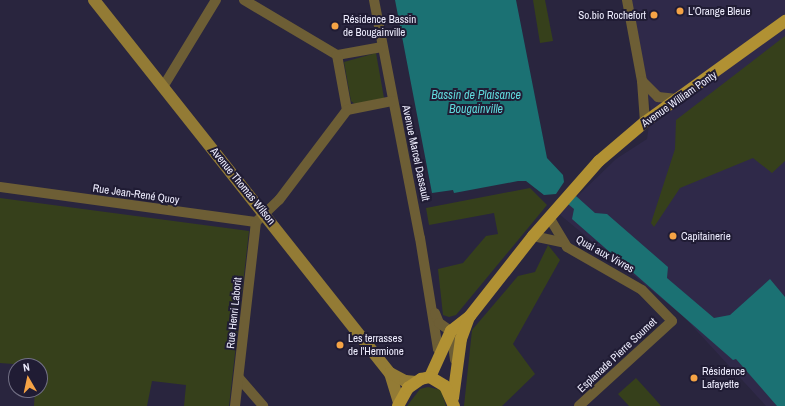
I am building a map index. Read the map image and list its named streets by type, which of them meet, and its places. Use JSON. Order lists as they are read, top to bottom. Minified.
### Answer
{"streets":{"main road":["Avenue William Ponty"],"street":["Avenue Marcel Dassault","Avenue Thomas Wilson","Rue Jean-René Quoy","Quai aux Vivres","Rue Henri Laborit","Esplanade Pierre Soumet"]},"crossings":[["Avenue William Ponty","Quai aux Vivres"],["Rue Jean-René Quoy","Rue Henri Laborit"],["Quai aux Vivres","Esplanade Pierre Soumet"]],"water":["Bassin de Plaisance Bougainville"],"places":["L'Orange Bleue","So.bio Rochefort","Résidence Bassin de Bougainville","Capitainerie","Les terrasses de l'Hermione","Résidence Lafayette"],"north":"top"}
